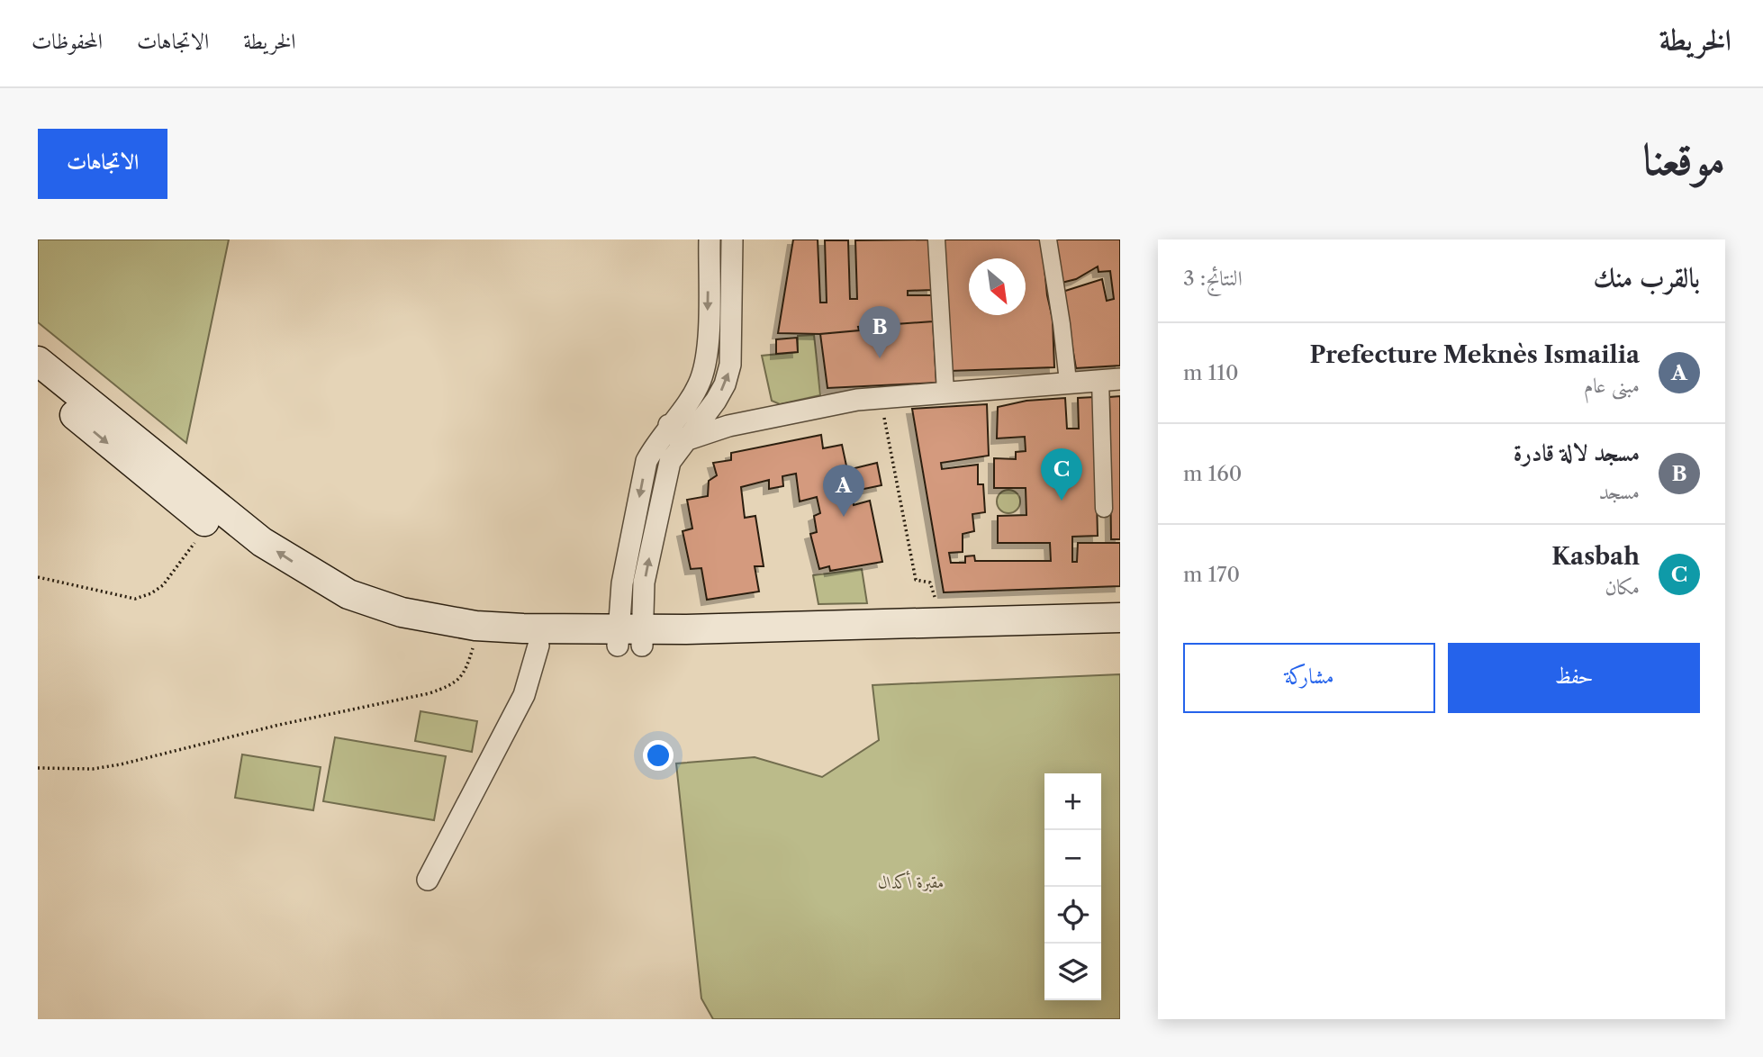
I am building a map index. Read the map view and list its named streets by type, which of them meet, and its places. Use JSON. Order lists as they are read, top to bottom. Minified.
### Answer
{"parks":["مقبرة أكدال"],"north":"bottom right","page":{"header":"الخريطة","nav":["الخريطة","الاتجاهات","المحفوظات"],"title":"موقعنا","buttons":["الاتجاهات",["حفظ","مشاركة"]],"heading":["بالقرب منك","النتائج: 3"],"pins":["B","C","A"],"list":[{"mark":"A","name":"Prefecture Meknès Ismailia","note":"مبنى عام","value":"110 m"},{"mark":"B","name":"مسجد لالة قادرة","note":"مسجد","value":"160 m"},{"mark":"C","name":"Kasbah","note":"مكان","value":"170 m"}],"map_buttons":["+","−"]}}
